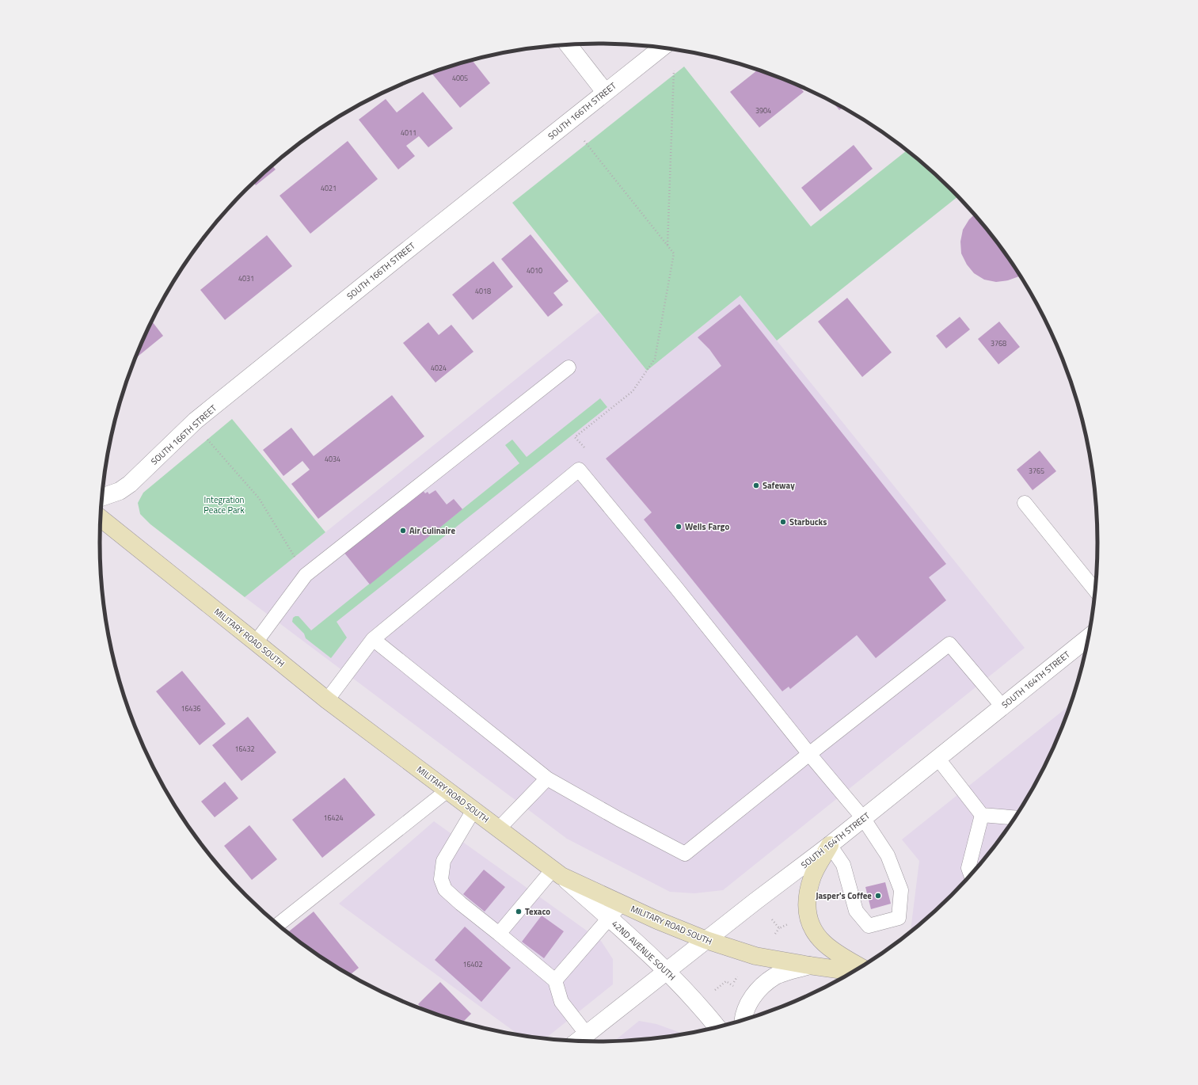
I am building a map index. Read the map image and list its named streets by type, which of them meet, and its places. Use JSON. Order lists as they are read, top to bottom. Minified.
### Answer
{"streets":{"main road":["MILITARY ROAD SOUTH"],"street":["SOUTH 166TH STREET","SOUTH 164TH STREET","42ND AVENUE SOUTH"]},"crossings":[["MILITARY ROAD SOUTH","SOUTH 164TH STREET"],["MILITARY ROAD SOUTH","42ND AVENUE SOUTH"],["SOUTH 164TH STREET","42ND AVENUE SOUTH"]],"parks":["Integration Peace Park"],"places":["Safeway","Starbucks","Wells Fargo","Air Culinaire","Jasper's Coffee","Texaco"],"house_numbers":["4005","3904","4011","4021","4010","4031","4018","3768","4024","4034","3765","16436","16432","16424","16402"]}
